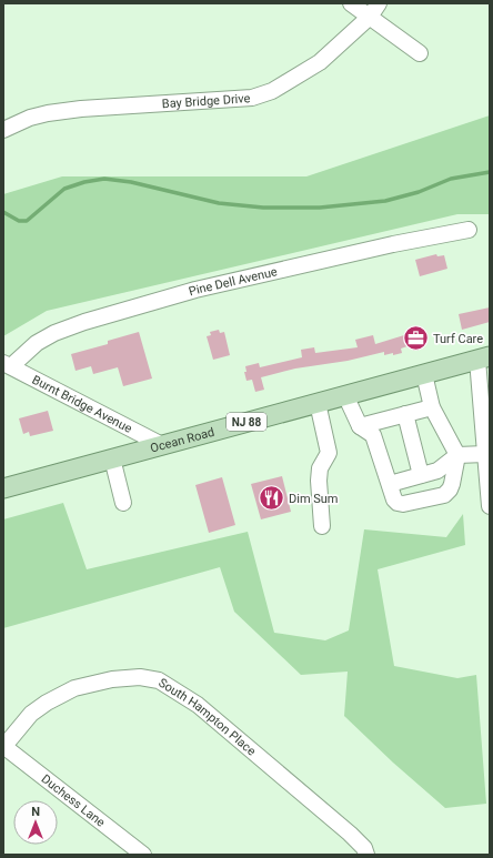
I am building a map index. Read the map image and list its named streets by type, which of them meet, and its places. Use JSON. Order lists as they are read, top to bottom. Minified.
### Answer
{"streets":{"main road":["NJ 88","Ocean Road"],"street":["Bay Bridge Drive","Pine Dell Avenue","Burnt Bridge Avenue","South Hampton Place","Duchess Lane"]},"crossings":[["Pine Dell Avenue","Burnt Bridge Avenue"],["Burnt Bridge Avenue","Ocean Road"],["South Hampton Place","Duchess Lane"]],"places":{"office":["Turf Care"],"restaurant":["Dim Sum"]},"north":"top"}
